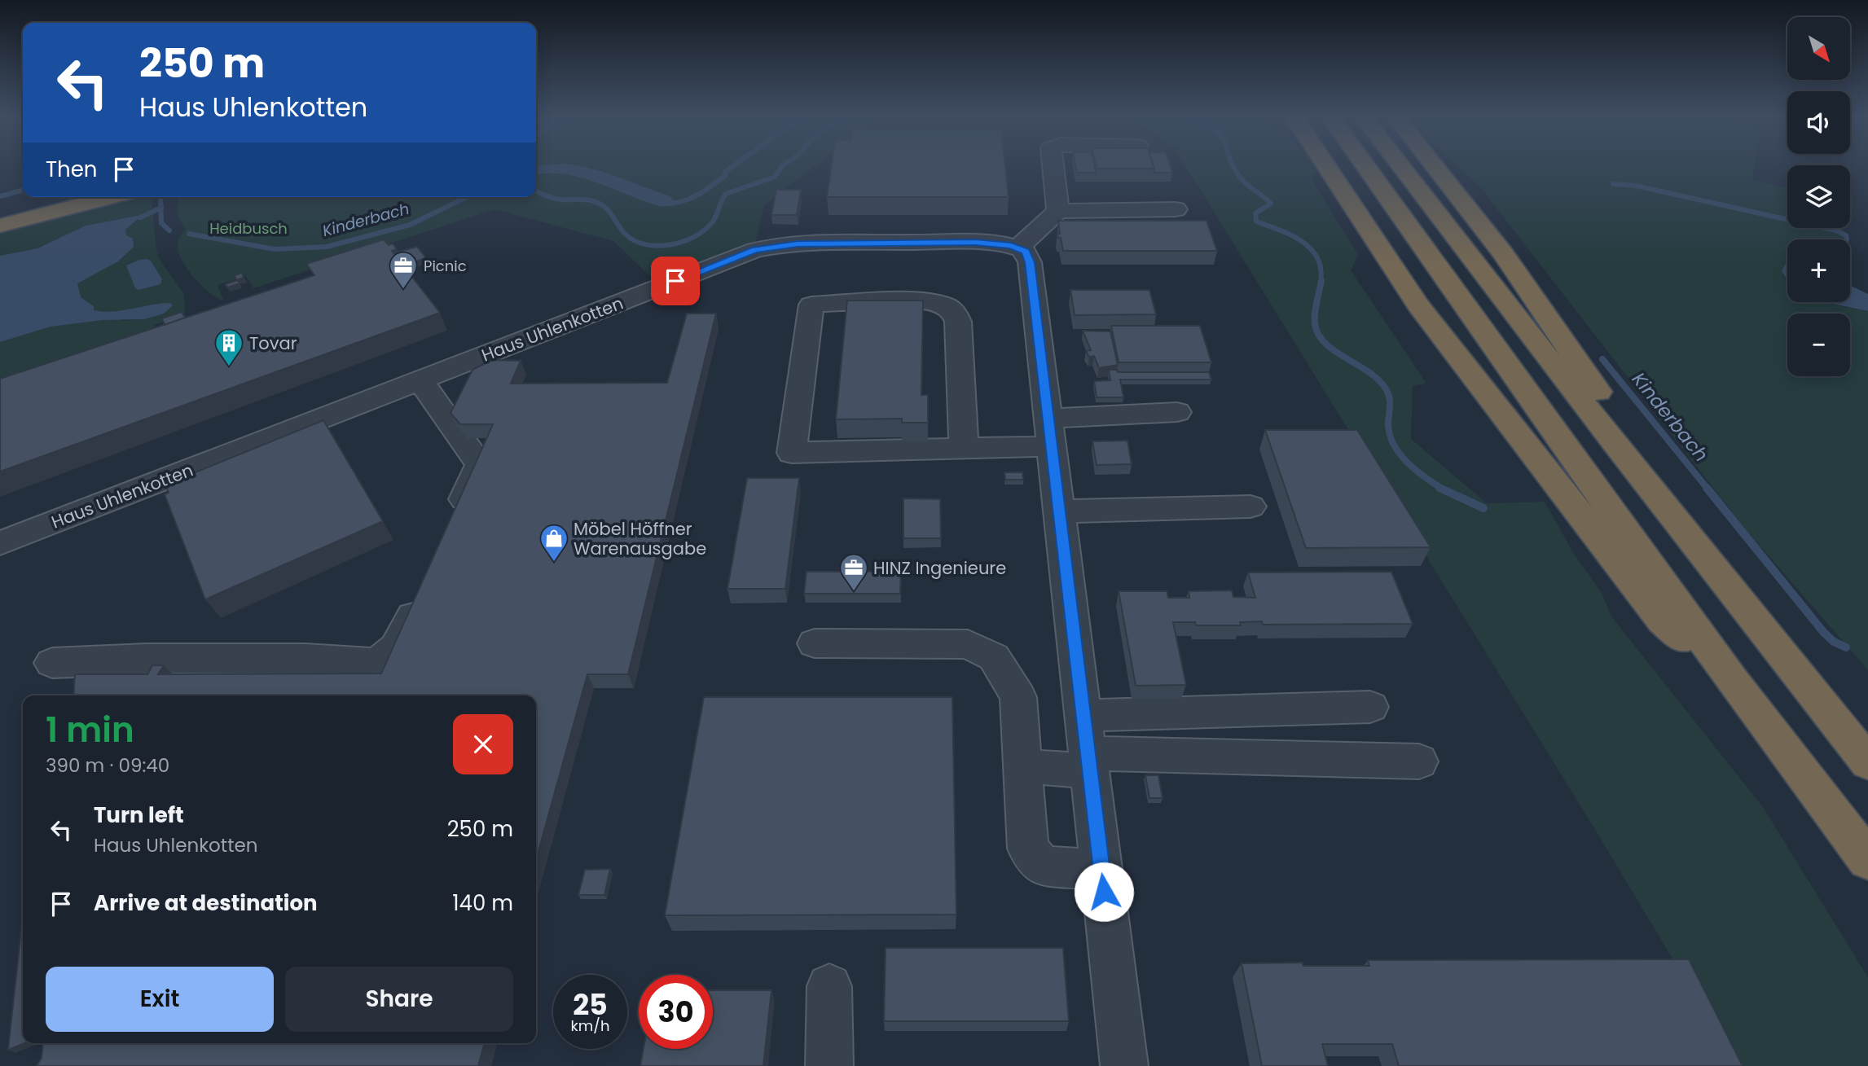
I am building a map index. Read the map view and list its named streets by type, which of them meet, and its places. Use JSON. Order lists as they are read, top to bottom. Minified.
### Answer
{"streets":{"street":["Haus Uhlenkotten"]},"water":["Kinderbach"],"parks":["Heidbusch"],"places":{"office":["Picnic","HINZ Ingenieure"],"building":["Tovar"],"shop":["Möbel Höffner Warenausgabe"]},"north":"bottom right","page":{"map_buttons":["+","−"],"turn":["250 m","Haus Uhlenkotten"],"then":"Then","heading":["1 min","390 m · 09:40"],"list":[{"name":"Turn left","note":"Haus Uhlenkotten","value":"250 m"},{"name":"Arrive at destination","value":"140 m"}],"buttons":["Exit","Share"],"speed":"25 km/h","limit":"30"}}
